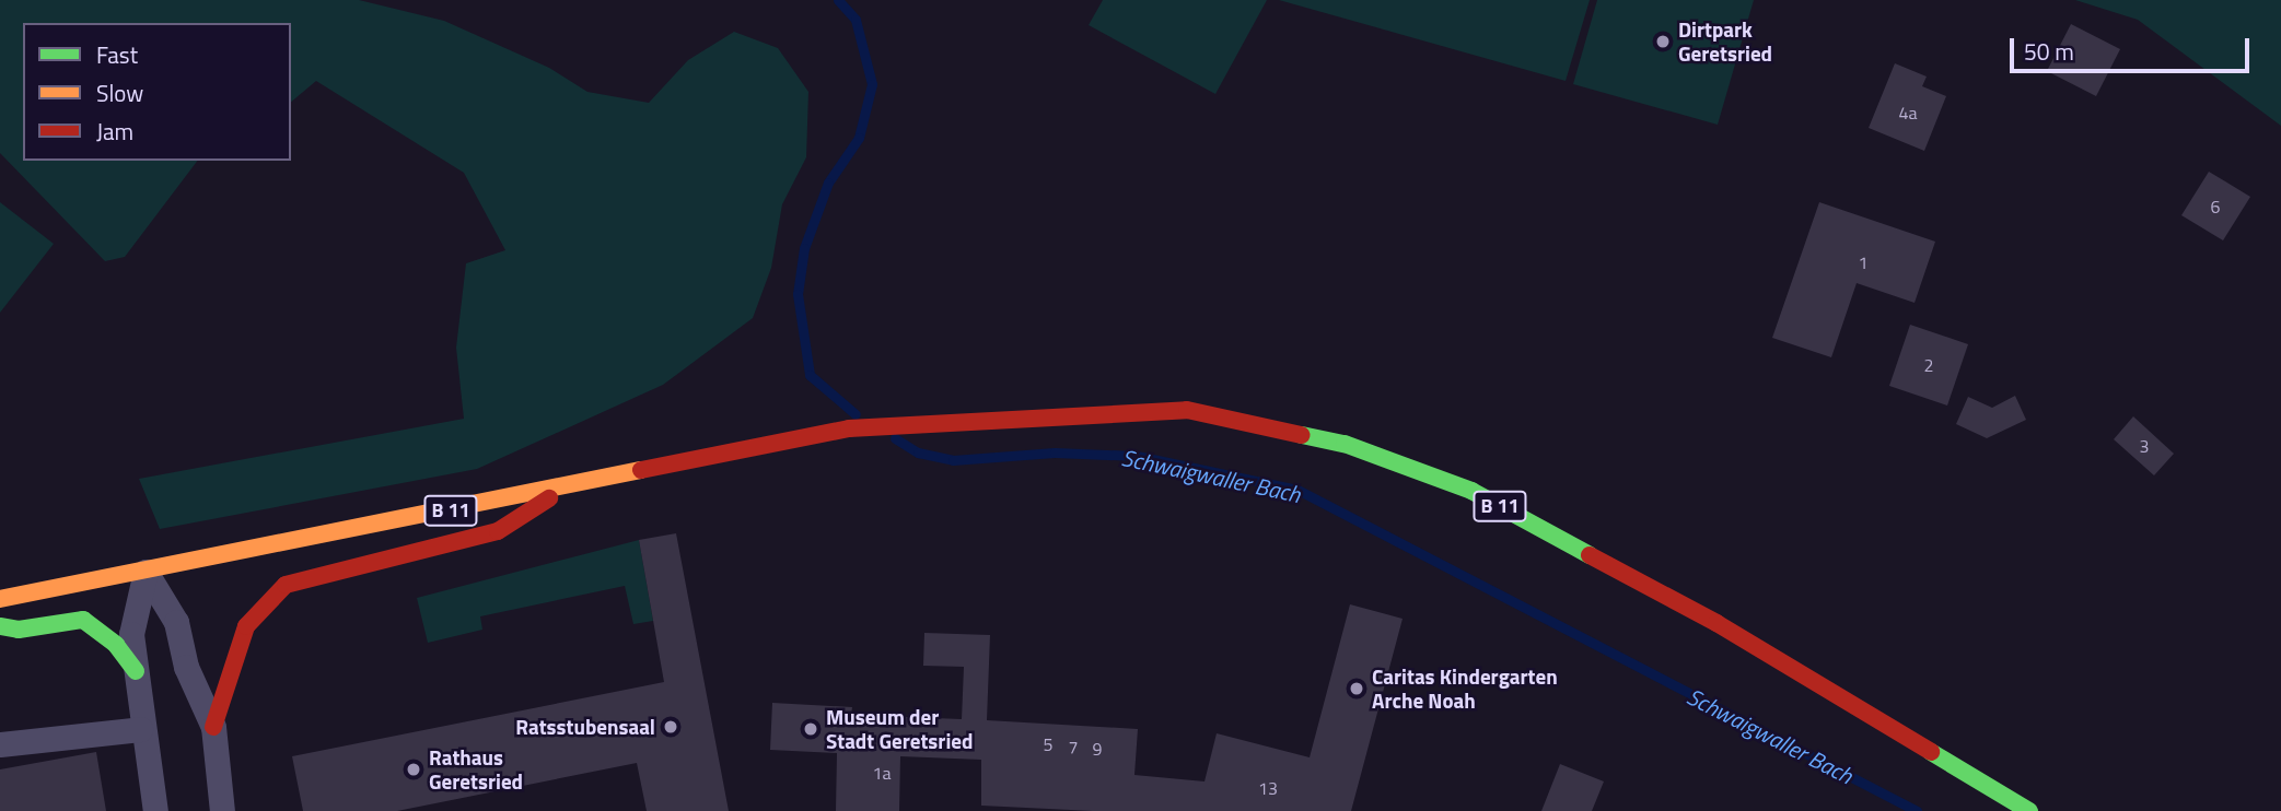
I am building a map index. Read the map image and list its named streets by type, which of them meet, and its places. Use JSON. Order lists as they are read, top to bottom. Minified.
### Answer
{"streets":{"main road":["B 11"]},"water":["Schwaigwaller Bach"],"places":["Dirtpark Geretsried","Caritas Kindergarten Arche Noah","Ratsstubensaal","Museum der Stadt Geretsried","Rathaus Geretsried"],"house_numbers":["4a","6","1","2","3","5","7","9","1a","13"],"legend":["Fast","Slow","Jam"],"scale_bar":"50 m"}
